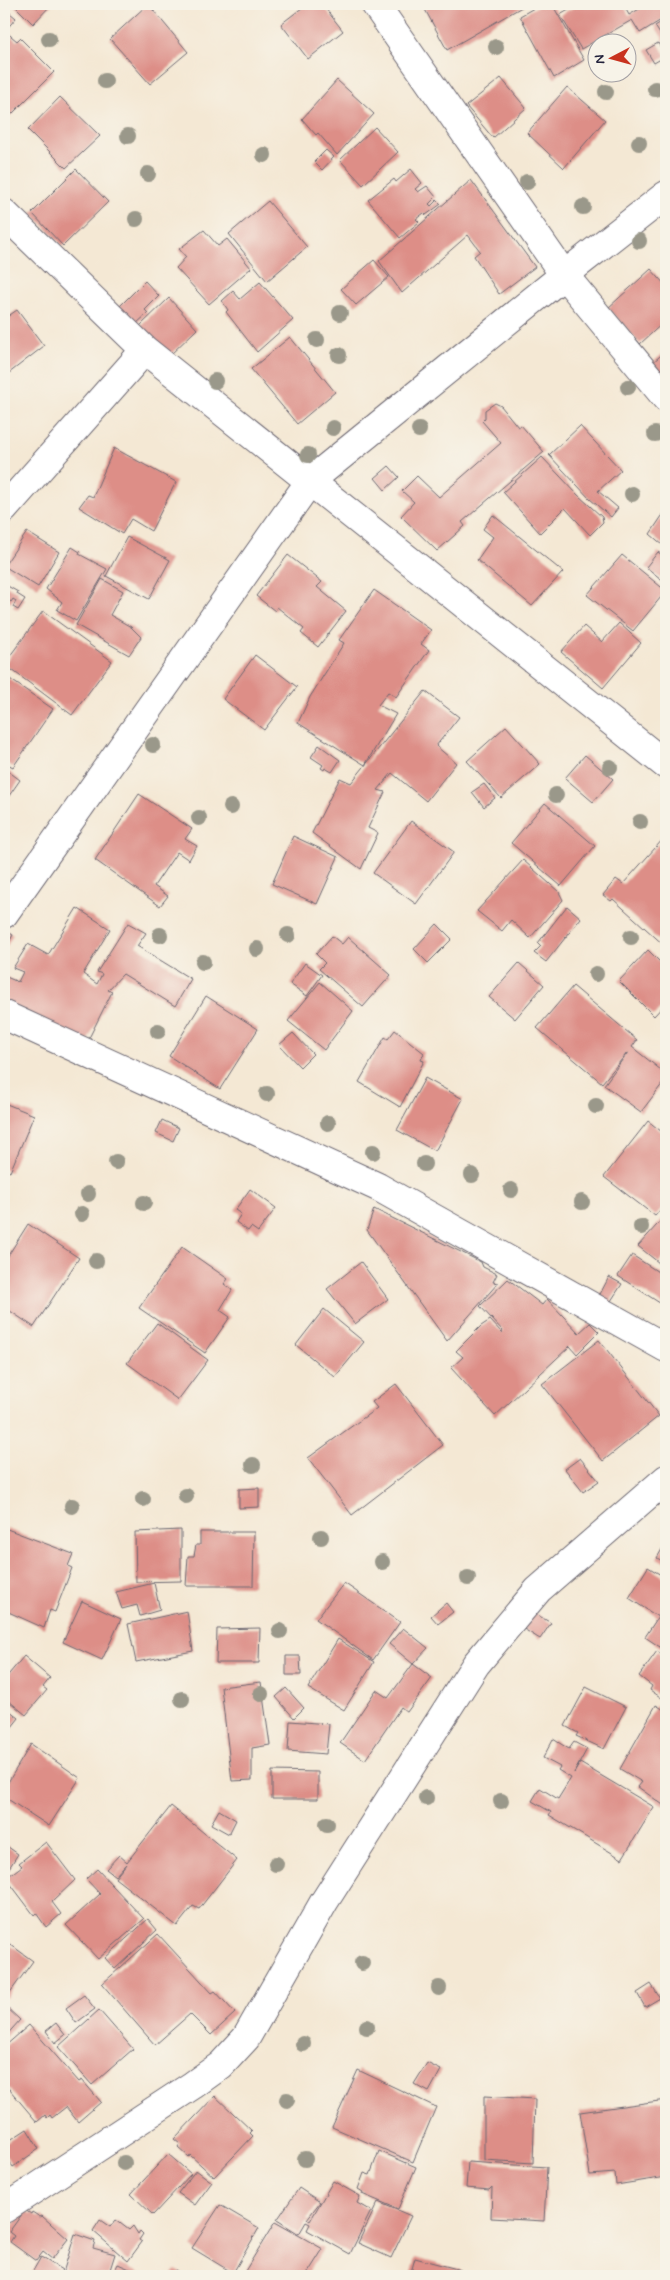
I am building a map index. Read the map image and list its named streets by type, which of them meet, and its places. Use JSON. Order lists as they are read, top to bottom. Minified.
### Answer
{"north":"left"}
